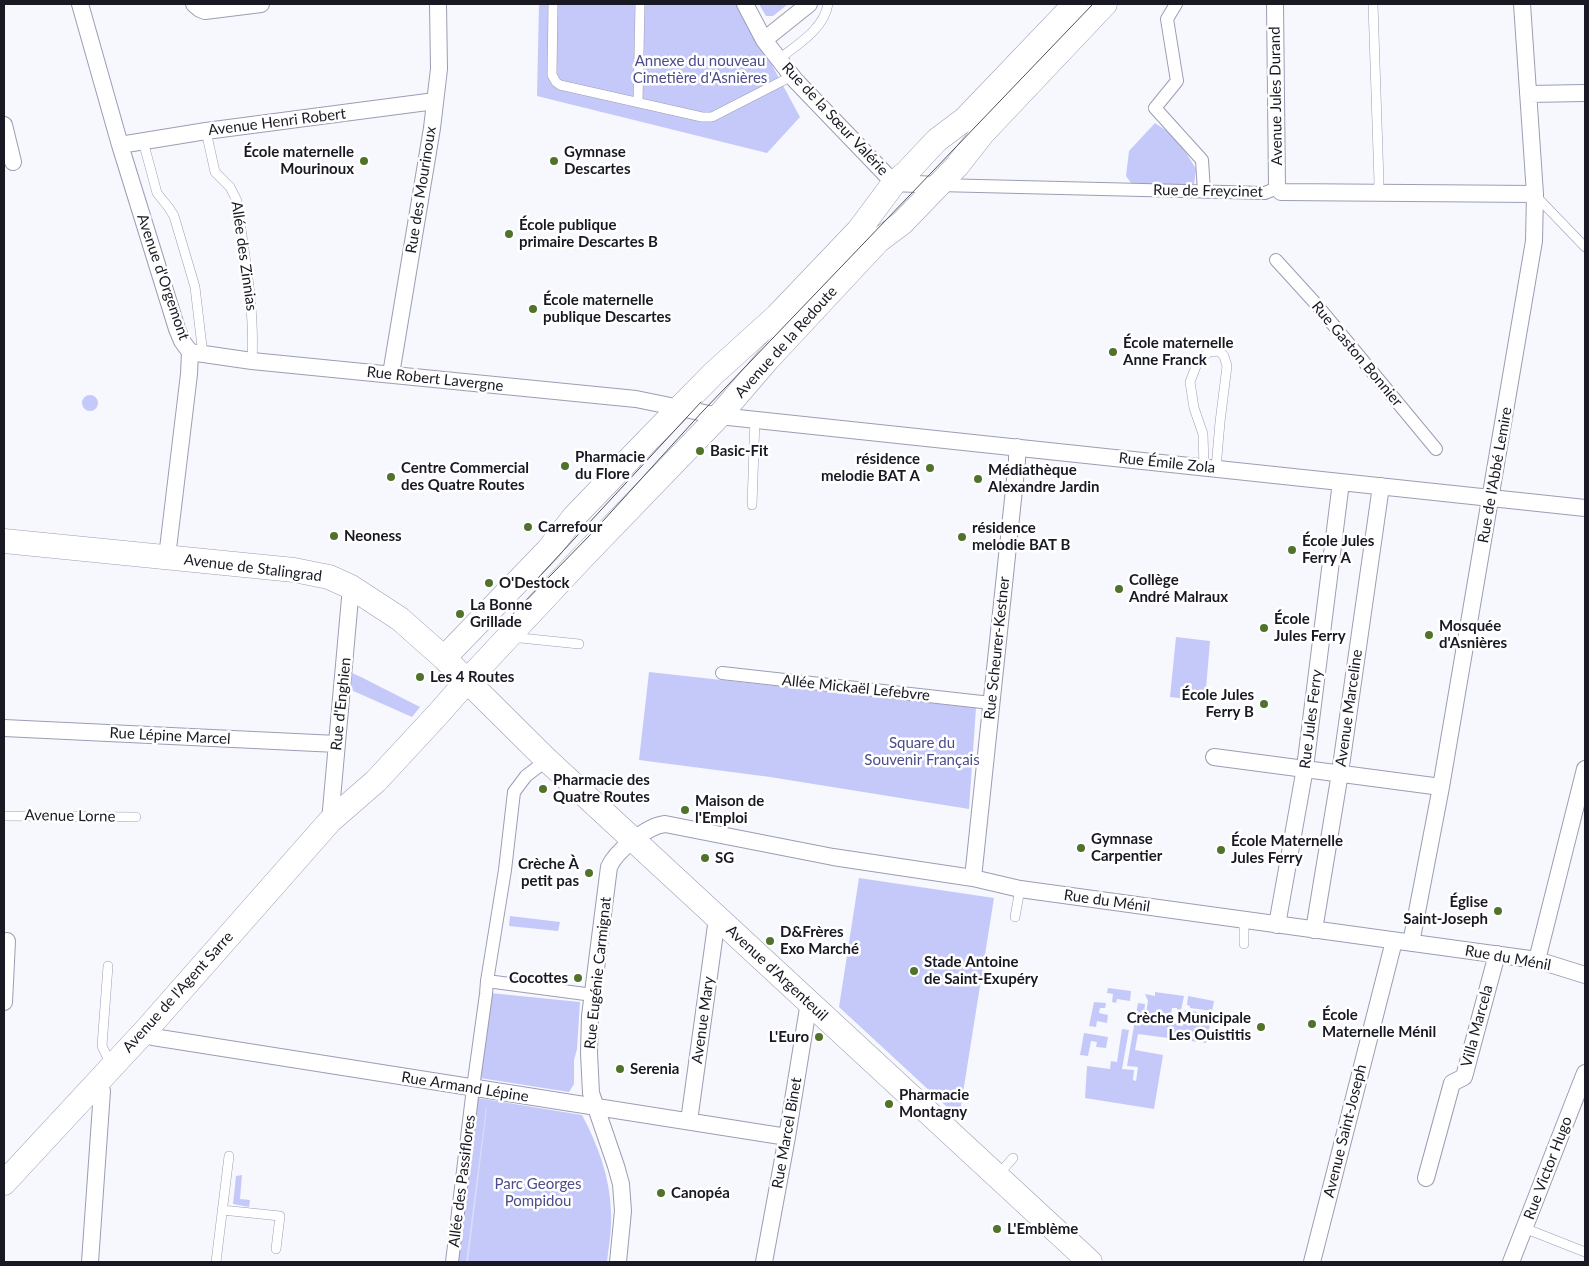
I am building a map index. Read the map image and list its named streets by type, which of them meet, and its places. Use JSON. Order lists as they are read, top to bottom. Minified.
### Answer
{"streets":{"main road":["Avenue de la Redoute","Avenue de Stalingrad","Avenue d'Argenteuil","Avenue de l'Agent Sarre"],"street":["Avenue Jules Durand","Rue de la Sœur Valérie","Avenue Henri Robert","Rue des Mourinoux","Rue de Freycinet","Avenue d'Orgemont","Rue Gaston Bonnier","Rue Robert Lavergne","Rue Émile Zola","Rue de l'Abbé Lemire","Rue Scheurer-Kestner","Allée Mickaël Lefebvre","Rue d'Enghien","Avenue Marceline","Rue Jules Ferry","Rue Lépine Marcel","Rue du Ménil","Rue Eugénie Carmignat","Avenue Mary","Villa Marcela","Rue Armand Lépine","Avenue Saint-Joseph","Rue Marcel Binet","Rue Victor Hugo","Allée des Passiflores"],"lane":["Allée des Zinnias","Avenue Lorne"]},"crossings":[["Avenue Jules Durand","Rue de Freycinet"],["Rue de la Sœur Valérie","Avenue de la Redoute"],["Avenue Henri Robert","Rue des Mourinoux"],["Avenue Henri Robert","Allée des Zinnias"],["Avenue Henri Robert","Avenue d'Orgemont"],["Rue des Mourinoux","Rue Robert Lavergne"],["Rue de Freycinet","Avenue de la Redoute"],["Rue de Freycinet","Rue de l'Abbé Lemire"],["Allée des Zinnias","Rue Robert Lavergne"],["Avenue d'Orgemont","Rue Robert Lavergne"],["Avenue d'Orgemont","Avenue de Stalingrad"],["Avenue de la Redoute","Rue Robert Lavergne"],["Avenue de la Redoute","Rue Émile Zola"],["Avenue de la Redoute","Avenue de Stalingrad"],["Avenue de la Redoute","Avenue d'Argenteuil"],["Avenue de la Redoute","Avenue de l'Agent Sarre"],["Rue Robert Lavergne","Rue Émile Zola"],["Rue Émile Zola","Rue de l'Abbé Lemire"],["Rue Émile Zola","Rue Scheurer-Kestner"],["Rue Émile Zola","Avenue Marceline"],["Rue Émile Zola","Rue Jules Ferry"],["Rue de l'Abbé Lemire","Rue du Ménil"],["Avenue de Stalingrad","Rue d'Enghien"],["Avenue de Stalingrad","Avenue d'Argenteuil"],["Avenue de Stalingrad","Avenue de l'Agent Sarre"],["Rue Scheurer-Kestner","Allée Mickaël Lefebvre"],["Rue Scheurer-Kestner","Rue du Ménil"],["Rue d'Enghien","Rue Lépine Marcel"],["Rue d'Enghien","Avenue de l'Agent Sarre"],["Avenue Marceline","Rue du Ménil"],["Rue Jules Ferry","Rue du Ménil"],["Rue du Ménil","Rue Eugénie Carmignat"],["Rue du Ménil","Avenue d'Argenteuil"],["Rue du Ménil","Villa Marcela"],["Rue du Ménil","Avenue Saint-Joseph"],["Rue Eugénie Carmignat","Avenue d'Argenteuil"],["Rue Eugénie Carmignat","Rue Armand Lépine"],["Avenue d'Argenteuil","Avenue de l'Agent Sarre"],["Avenue d'Argenteuil","Avenue Mary"],["Avenue d'Argenteuil","Rue Marcel Binet"],["Avenue d'Argenteuil","Allée des Passiflores"],["Avenue de l'Agent Sarre","Rue Armand Lépine"],["Avenue Mary","Rue Armand Lépine"],["Rue Armand Lépine","Rue Marcel Binet"],["Rue Armand Lépine","Allée des Passiflores"]],"parks":["Annexe du nouveau Cimetière d'Asnières","Square du Souvenir Français","Parc Georges Pompidou"],"places":["École maternelle Mourinoux","Gymnase Descartes","École publique primaire Descartes B","École maternelle publique Descartes","École maternelle Anne Franck","Basic-Fit","Pharmacie du Flore","résidence melodie BAT A","Centre Commercial des Quatre Routes","Médiathèque Alexandre Jardin","Carrefour","Neoness","résidence melodie BAT B","École Jules Ferry A","O'Destock","Collège André Malraux","La Bonne Grillade","École Jules Ferry","Mosquée d'Asnières","Les 4 Routes","École Jules Ferry B","Pharmacie des Quatre Routes","Maison de l'Emploi","Gymnase Carpentier","École Maternelle Jules Ferry","SG","Crèche À petit pas","Église Saint-Joseph","D&Frères Exo Marché","Stade Antoine de Saint-Exupéry","Cocottes","École Maternelle Ménil","Crèche Municipale Les Ouistitis","L'Euro","Serenia","Pharmacie Montagny","Canopéa","L'Emblème"]}
